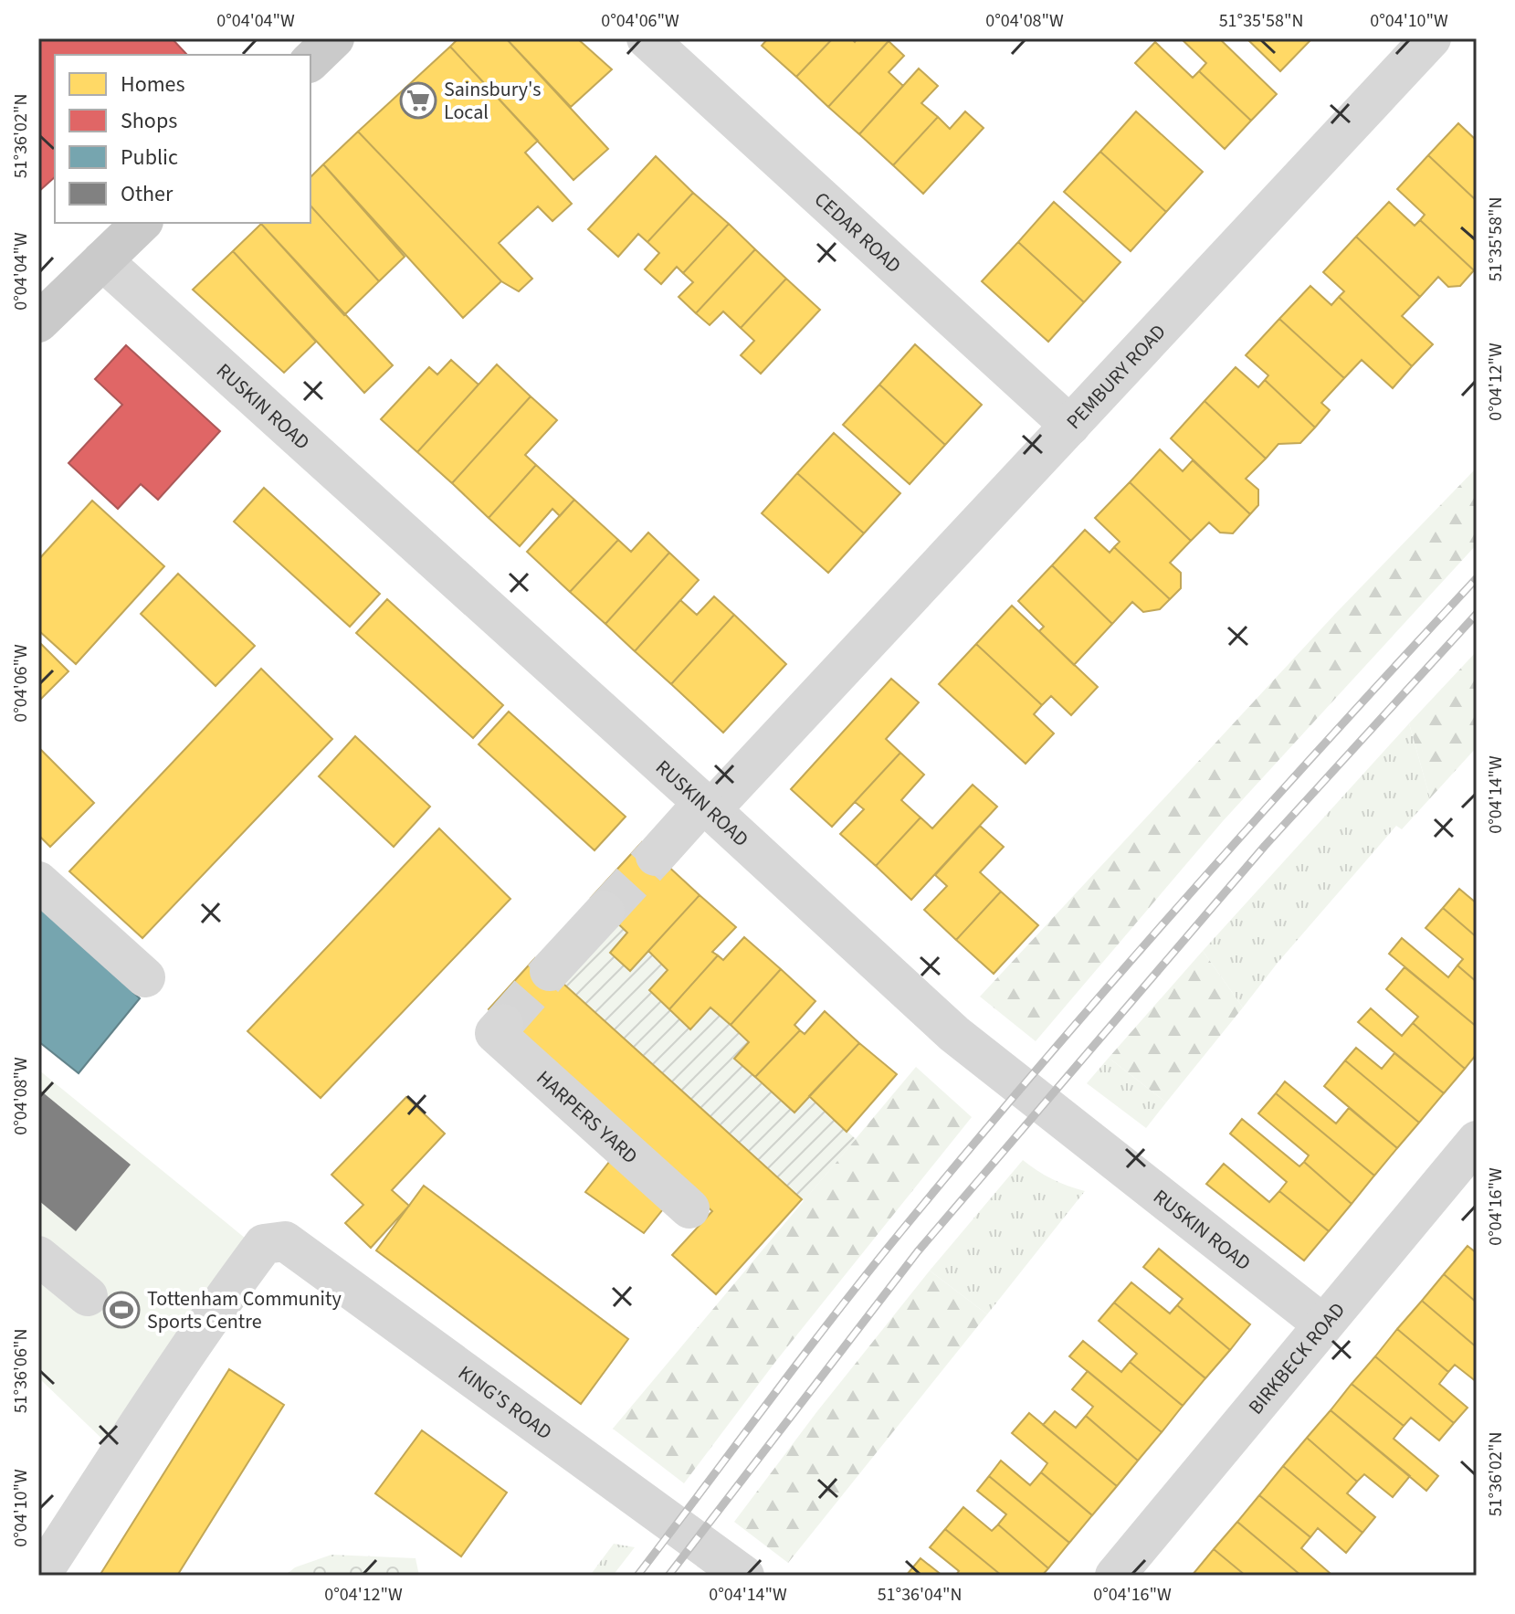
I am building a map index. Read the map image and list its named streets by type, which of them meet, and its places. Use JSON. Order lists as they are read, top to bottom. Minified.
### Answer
{"streets":{"street":["CEDAR ROAD","PEMBURY ROAD","RUSKIN ROAD","HARPERS YARD","BIRKBECK ROAD","KING'S ROAD"]},"crossings":[["CEDAR ROAD","PEMBURY ROAD"],["PEMBURY ROAD","RUSKIN ROAD"],["RUSKIN ROAD","BIRKBECK ROAD"]],"places":{"supermarket":["Sainsbury's Local"],"sports":["Tottenham Community Sports Centre"]},"legend":["Homes","Shops","Public","Other"],"coordinates":["0°04'04\"W","0°04'06\"W","0°04'08\"W","51°35'58\"N","0°04'10\"W","51°36'02\"N","0°04'12\"W","0°04'14\"W","0°04'16\"W","51°36'06\"N","51°36'04\"N"]}
